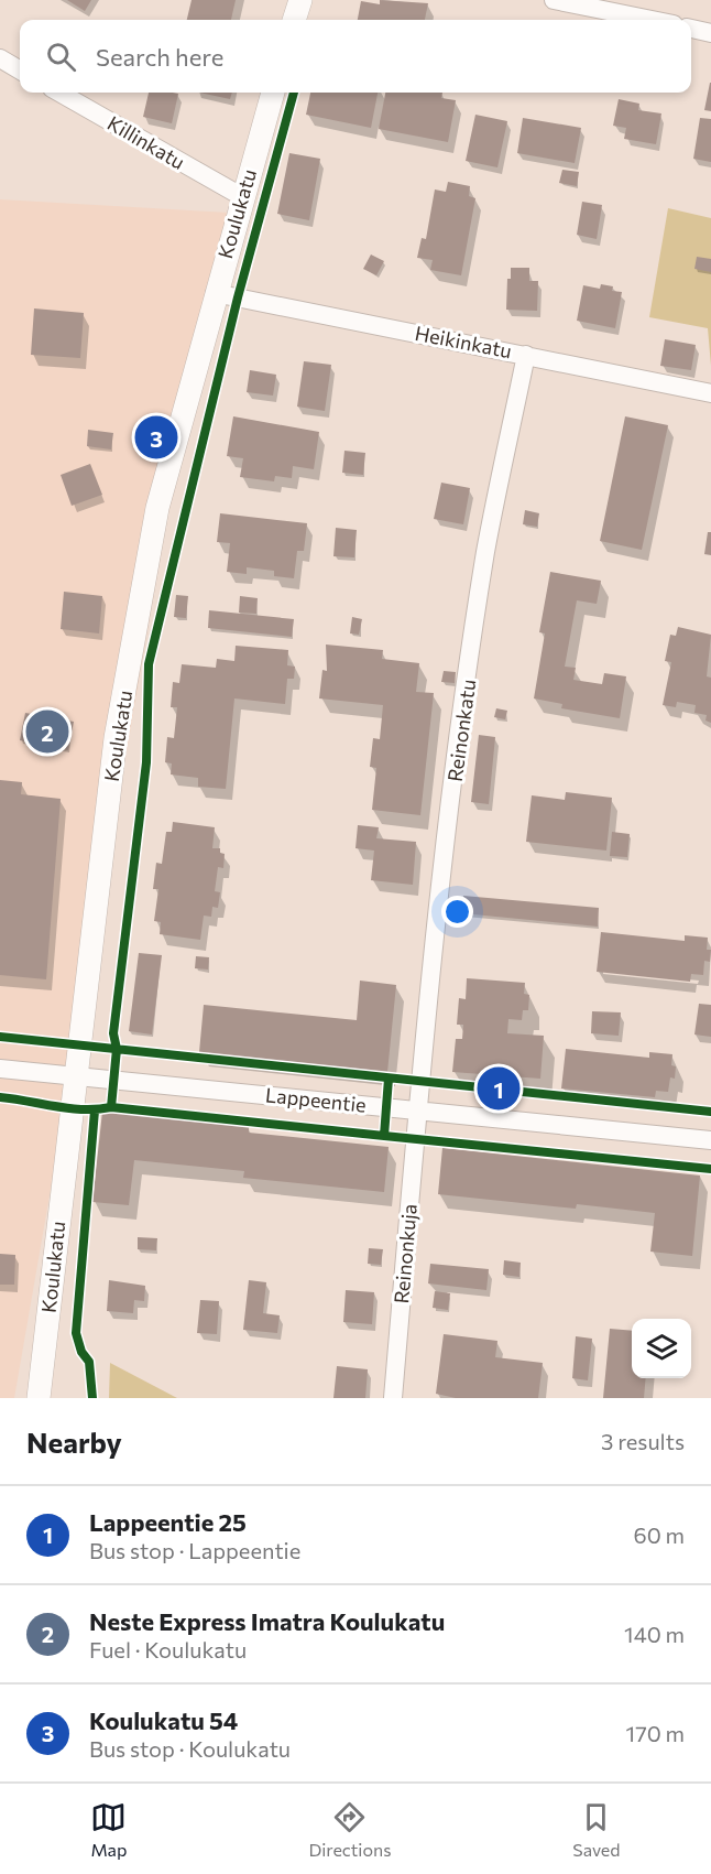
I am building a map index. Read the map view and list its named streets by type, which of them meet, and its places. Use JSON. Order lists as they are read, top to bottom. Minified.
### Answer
{"streets":{"street":["Killinkatu","Koulukatu","Heikinkatu","Reinonkatu","Lappeentie","Reinonkuja"]},"crossings":[["Killinkatu","Koulukatu"],["Koulukatu","Heikinkatu"],["Koulukatu","Lappeentie"],["Heikinkatu","Reinonkatu"],["Reinonkatu","Lappeentie"],["Reinonkatu","Reinonkuja"],["Lappeentie","Reinonkuja"]],"page":{"search":"Search here","pins":["3","2","1"],"heading":["Nearby","3 results"],"list":[{"mark":"1","name":"Lappeentie 25","note":"Bus stop · Lappeentie","value":"60 m"},{"mark":"2","name":"Neste Express Imatra Koulukatu","note":"Fuel · Koulukatu","value":"140 m"},{"mark":"3","name":"Koulukatu 54","note":"Bus stop · Koulukatu","value":"170 m"}],"nav":["Map","Directions","Saved"]}}
